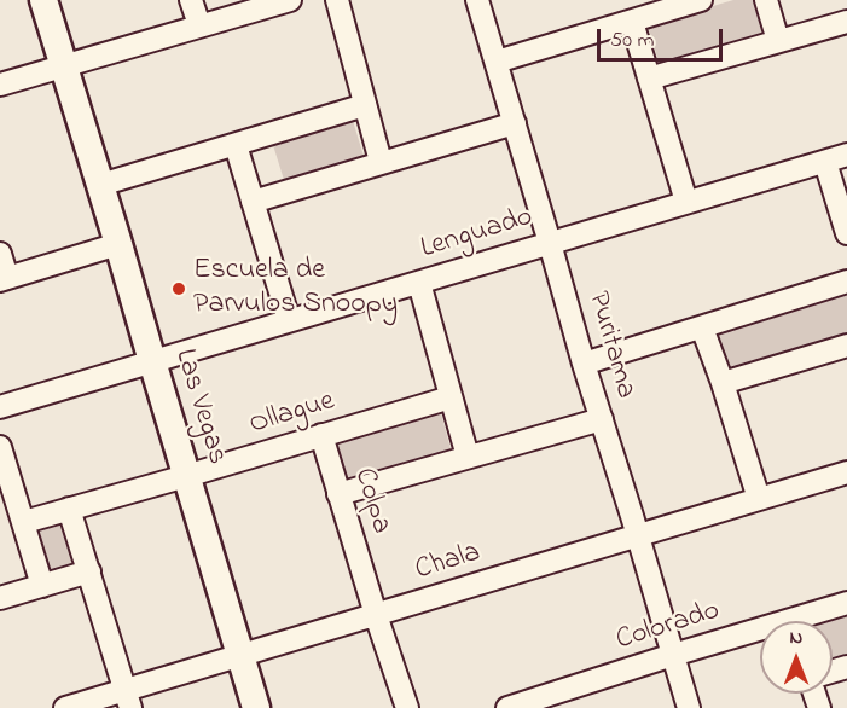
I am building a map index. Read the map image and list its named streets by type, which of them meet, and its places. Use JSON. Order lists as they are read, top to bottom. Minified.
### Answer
{"streets":{"main road":["Las Vegas"],"street":["Lenguado","Puritama","Ollague","Colpa","Chala","Colorado"]},"crossings":[["Lenguado","Puritama"],["Lenguado","Las Vegas"],["Puritama","Chala"],["Puritama","Colorado"],["Las Vegas","Ollague"],["Las Vegas","Chala"],["Ollague","Colpa"],["Colpa","Chala"]],"places":["Escuela de Parvulos Snoopy"],"scale_bar":"50 m","north":"top"}
